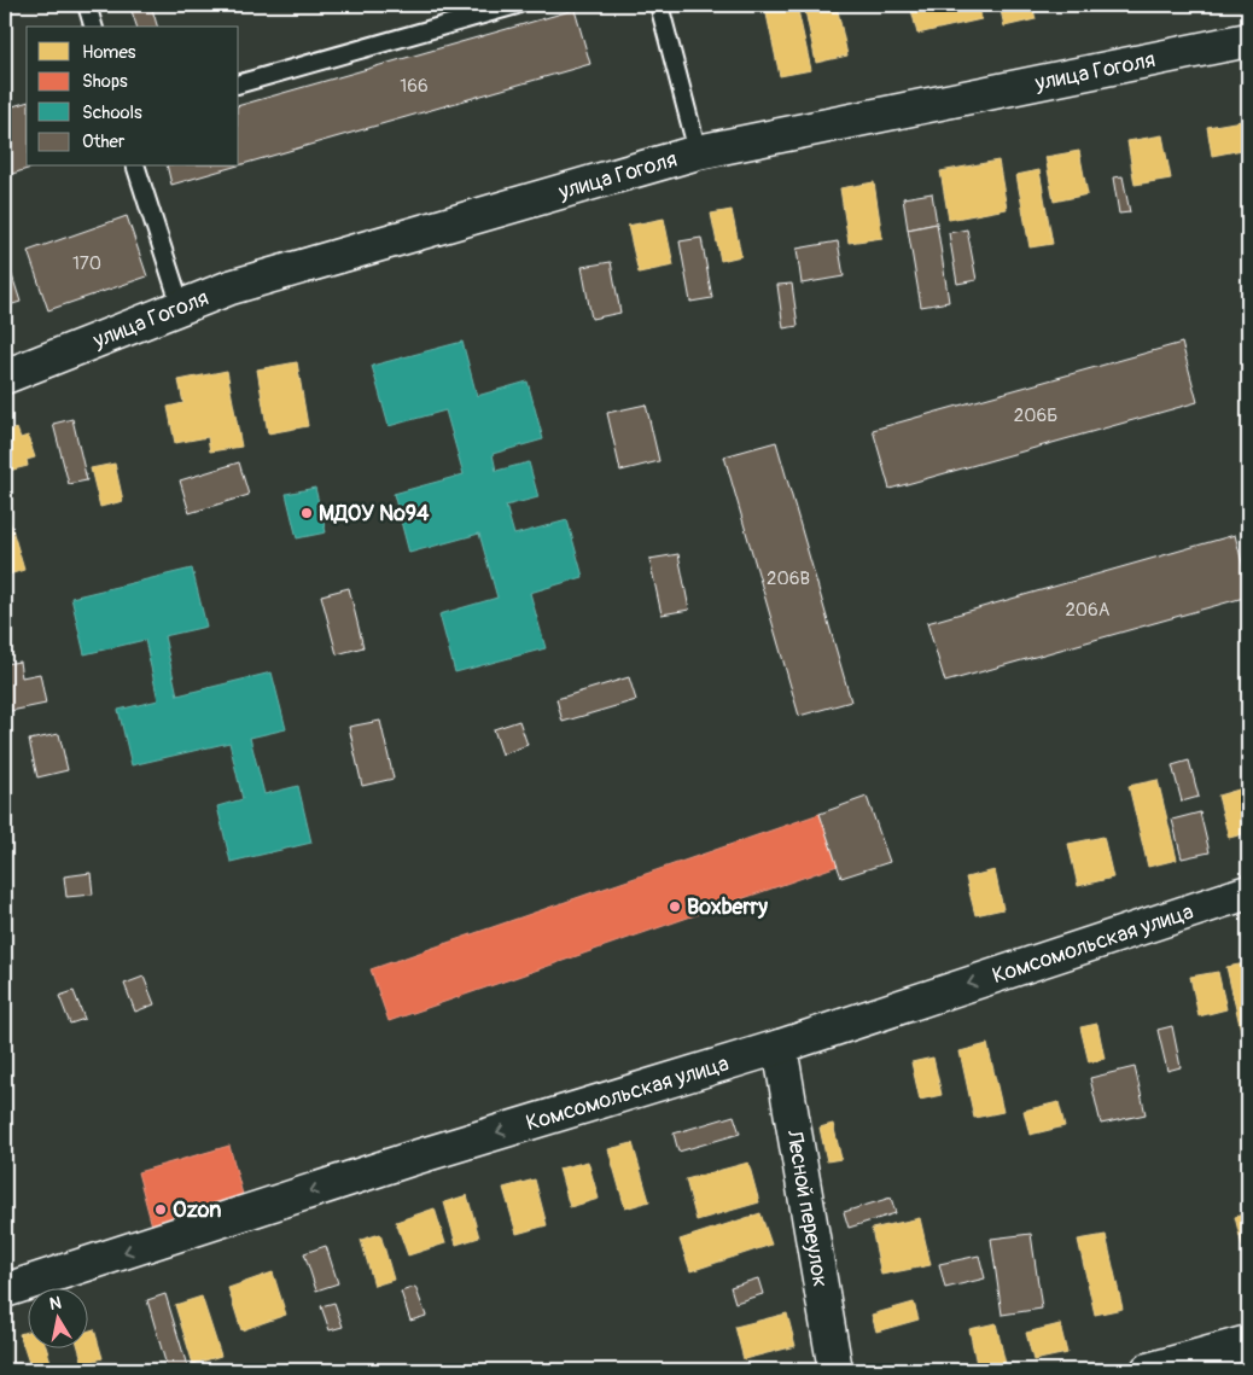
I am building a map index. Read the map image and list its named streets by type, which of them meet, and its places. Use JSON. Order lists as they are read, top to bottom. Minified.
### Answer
{"streets":{"street":["улица Гоголя","Комсомольская улица","Лесной переулок"]},"crossings":[["Комсомольская улица","Лесной переулок"]],"one_way":["Комсомольская улица"],"places":["МДОУ №94","Boxberry","Ozon"],"house_numbers":["166","170","206Б","206В","206А"],"legend":["Homes","Shops","Schools","Other"],"north":"top"}
